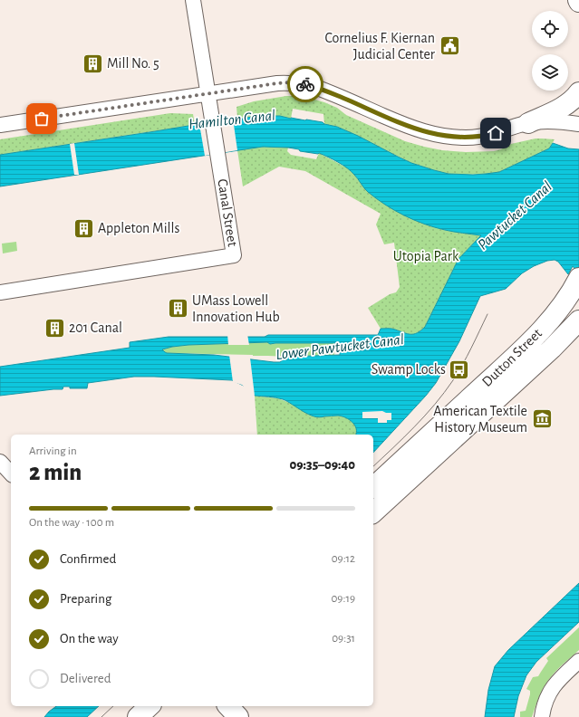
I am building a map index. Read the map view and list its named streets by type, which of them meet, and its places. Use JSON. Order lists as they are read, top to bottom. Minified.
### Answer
{"streets":{"main road":["Dutton Street"],"street":["Canal Street"]},"water":["Hamilton Canal","Pawtucket Canal","Lower Pawtucket Canal"],"parks":["Utopia Park"],"places":{"public building":["Cornelius F. Kiernan Judicial Center"],"building":["Mill No. 5","Appleton Mills","UMass Lowell Innovation Hub","201 Canal"],"bus stop":["Swamp Locks"],"museum":["American Textile History Museum"]},"page":{"heading":["2 min","Arriving in","09:35–09:40"],"bar":"On the way · 100 m","list":[["Confirmed","09:12"],["Preparing","09:19"],["On the way","09:31"],"Delivered"]}}
